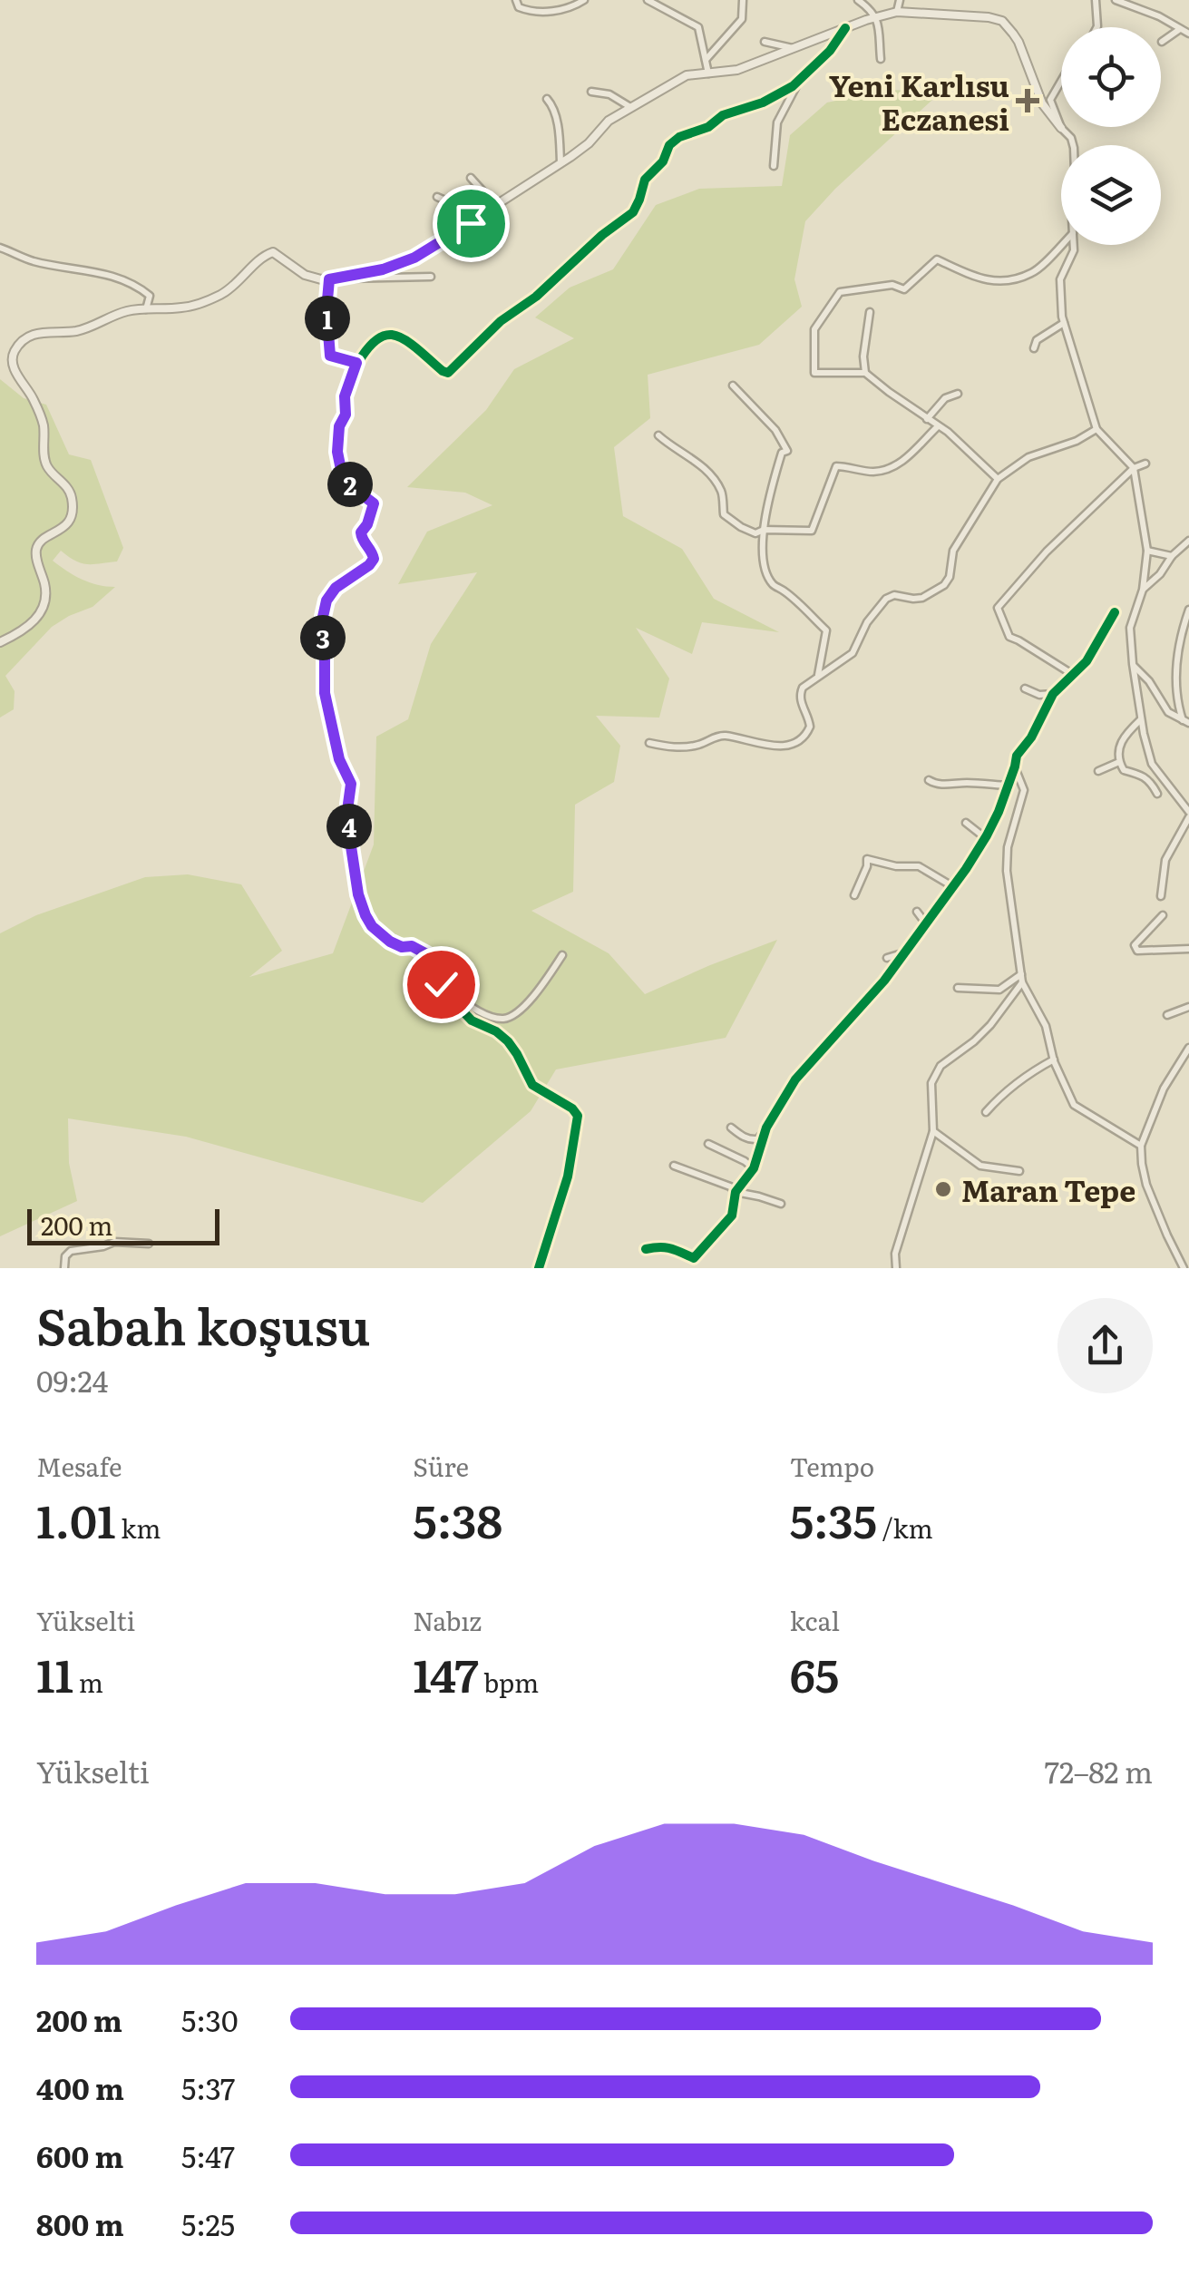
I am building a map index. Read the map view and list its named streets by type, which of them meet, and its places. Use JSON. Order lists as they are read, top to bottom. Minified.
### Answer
{"places":{"health":["Yeni Karlısu Eczanesi"],"other":["Maran Tepe"]},"scale_bar":"200 m","page":{"pins":["1","2","3","4"],"scale":"200 m","heading":["Sabah koşusu","09:24"],"stats":[["Mesafe","1.01 km"],["Süre","5:38"],["Tempo","5:35 /km"],["Yükselti","11 m"],["Nabız","147 bpm"],["kcal","65"]],"chart":["Yükselti","72–82 m"],"list":[{"name":"200 m","note":"5:30"},{"name":"400 m","note":"5:37"},{"name":"600 m","note":"5:47"},{"name":"800 m","note":"5:25"}]}}
